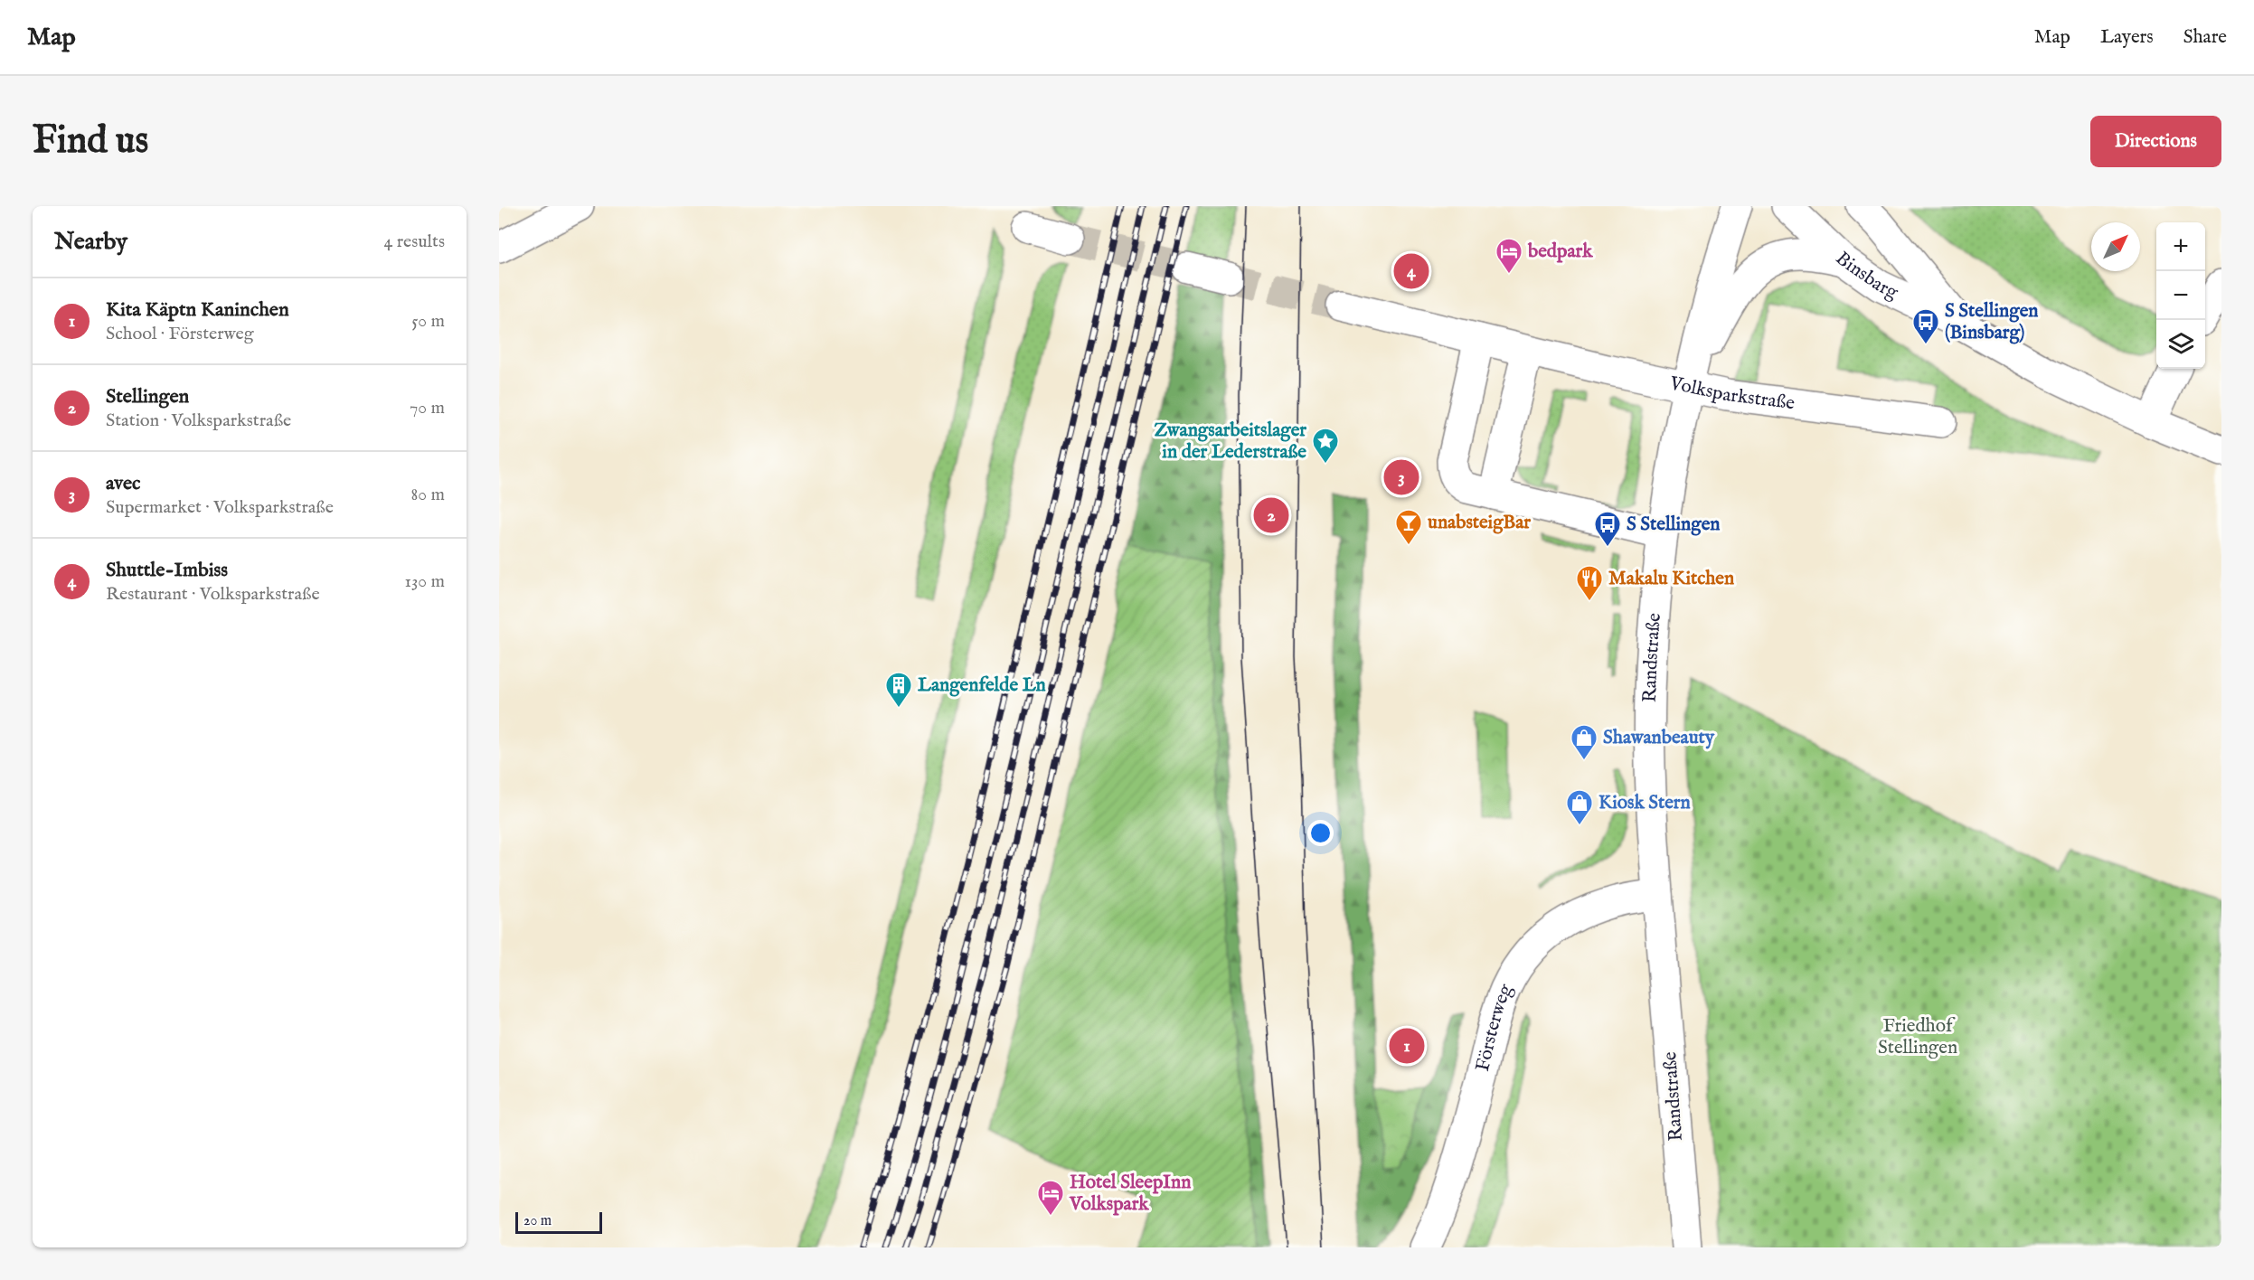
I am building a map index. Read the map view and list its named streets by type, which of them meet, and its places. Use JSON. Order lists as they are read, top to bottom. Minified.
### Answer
{"streets":{"main road":["Binsbarg","Volksparkstraße","Randstraße","Försterweg"]},"crossings":[["Volksparkstraße","Randstraße"],["Randstraße","Försterweg"]],"parks":["Friedhof Stellingen"],"places":{"hotel":["bedpark","Hotel SleepInn Volkspark"],"bus stop":["S Stellingen (Binsbarg)","S Stellingen"],"place":["Zwangsarbeitslager in der Lederstraße"],"bar":["unabsteigBar"],"restaurant":["Makalu Kitchen"],"building":["Langenfelde Ln"],"shop":["Shawanbeauty","Kiosk Stern"]},"scale_bar":"20 m","north":"top right","page":{"header":"Map","nav":["Map","Layers","Share"],"buttons":"Directions","title":"Find us","heading":["Nearby","4 results"],"map_buttons":["+","−"],"pins":["4","3","2","1"],"list":[{"mark":"1","name":"Kita Käptn Kaninchen","note":"School · Försterweg","value":"50 m"},{"mark":"2","name":"Stellingen","note":"Station · Volksparkstraße","value":"70 m"},{"mark":"3","name":"avec","note":"Supermarket · Volksparkstraße","value":"80 m"},{"mark":"4","name":"Shuttle-Imbiss","note":"Restaurant · Volksparkstraße","value":"130 m"}],"scale":"20 m"}}
